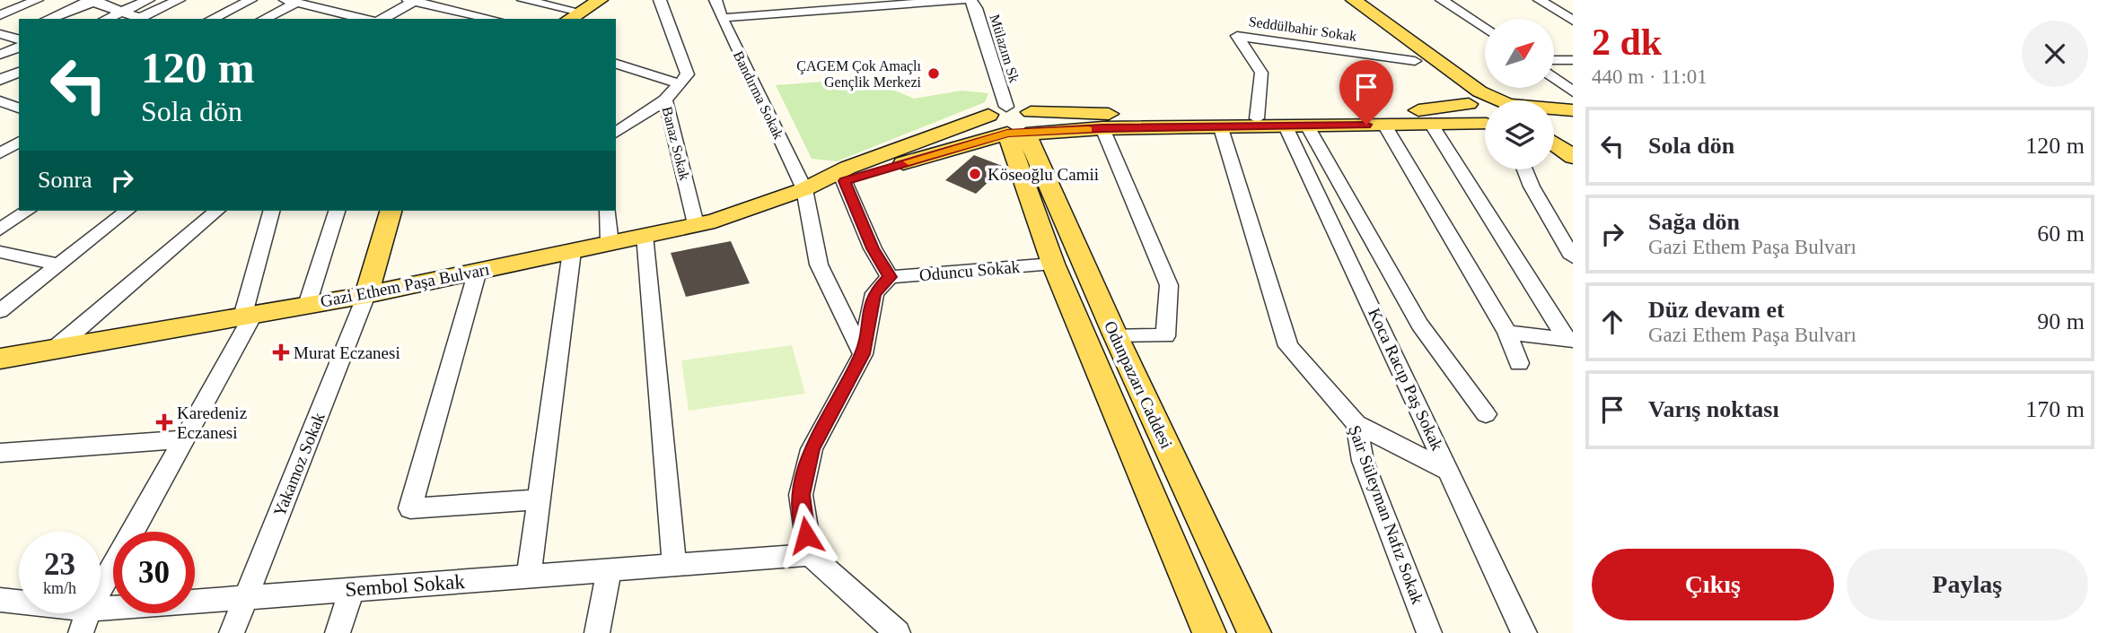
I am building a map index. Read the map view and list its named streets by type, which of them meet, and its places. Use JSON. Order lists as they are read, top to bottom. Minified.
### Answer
{"streets":{"main road":["Gazi Ethem Paşa Bulvarı","Odunpazarı Caddesi"],"street":["Seddülbahir Sokak","Mülazım Sk","Bandırma Sokak","Banaz Sokak","Oduncu Sokak","Koca Racıp Paş Sokak","Yakamoz Sokak","Şair Süleyman Nafız Sokak","Sembol Sokak"]},"crossings":[["Seddülbahir Sokak","Gazi Ethem Paşa Bulvarı"],["Mülazım Sk","Gazi Ethem Paşa Bulvarı"],["Mülazım Sk","Odunpazarı Caddesi"],["Bandırma Sokak","Gazi Ethem Paşa Bulvarı"],["Banaz Sokak","Gazi Ethem Paşa Bulvarı"],["Oduncu Sokak","Odunpazarı Caddesi"],["Gazi Ethem Paşa Bulvarı","Koca Racıp Paş Sokak"],["Gazi Ethem Paşa Bulvarı","Odunpazarı Caddesi"],["Gazi Ethem Paşa Bulvarı","Yakamoz Sokak"],["Gazi Ethem Paşa Bulvarı","Şair Süleyman Nafız Sokak"],["Yakamoz Sokak","Sembol Sokak"]],"places":{"other":["ÇAGEM Çok Amaçlı Gençlik Merkezi","Köseoğlu Camii"],"health":["Murat Eczanesi","Karedeniz Eczanesi"]},"north":"top right","page":{"heading":["2 dk","440 m · 11:01"],"turn":["120 m","Sola dön"],"list":[{"name":"Sola dön","value":"120 m"},{"name":"Sağa dön","note":"Gazi Ethem Paşa Bulvarı","value":"60 m"},{"name":"Düz devam et","note":"Gazi Ethem Paşa Bulvarı","value":"90 m"},{"name":"Varış noktası","value":"170 m"}],"then":"Sonra","speed":"23 km/h","limit":"30","buttons":["Çıkış","Paylaş"]}}
